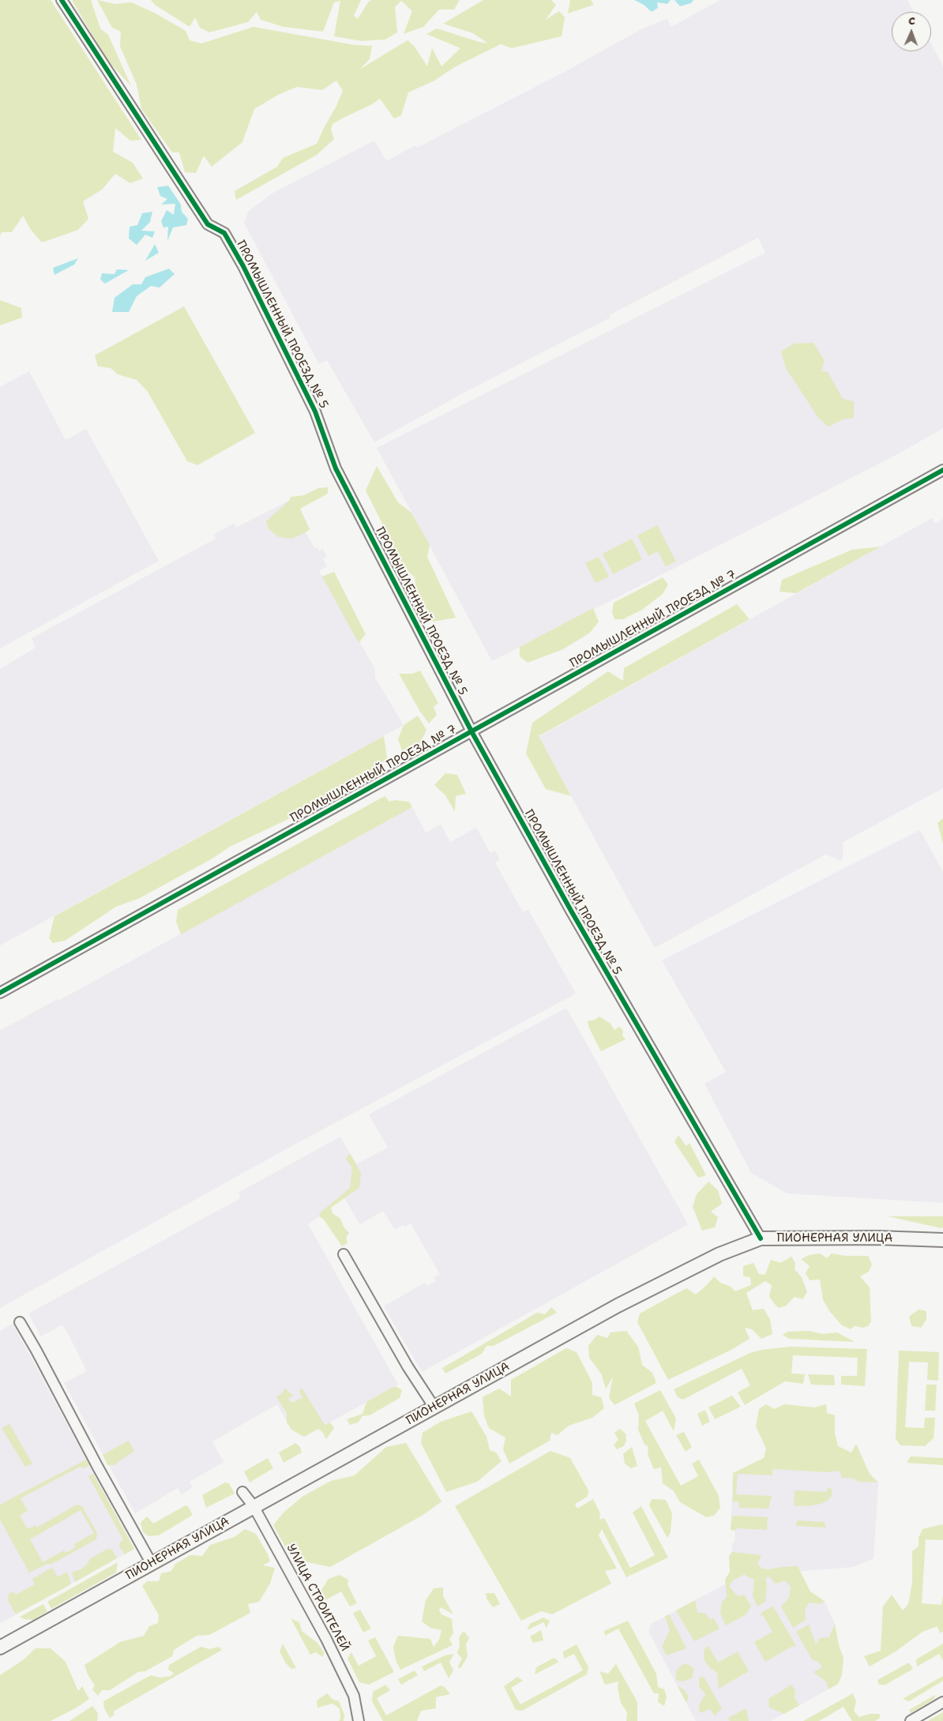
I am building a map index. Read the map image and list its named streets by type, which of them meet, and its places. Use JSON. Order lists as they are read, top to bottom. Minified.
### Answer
{"streets":{"main road":["ПИОНЕРНАЯ УЛИЦА"],"street":["ПРОМЫШЛЕННЫЙ ПРОЕЗД № 5","ПРОМЫШЛЕННЫЙ ПРОЕЗД № 7","УЛИЦА СТРОИТЕЛЕЙ"]},"crossings":[["ПРОМЫШЛЕННЫЙ ПРОЕЗД № 5","ПРОМЫШЛЕННЫЙ ПРОЕЗД № 7"],["ПРОМЫШЛЕННЫЙ ПРОЕЗД № 5","ПИОНЕРНАЯ УЛИЦА"],["ПИОНЕРНАЯ УЛИЦА","УЛИЦА СТРОИТЕЛЕЙ"]],"north":"top"}
